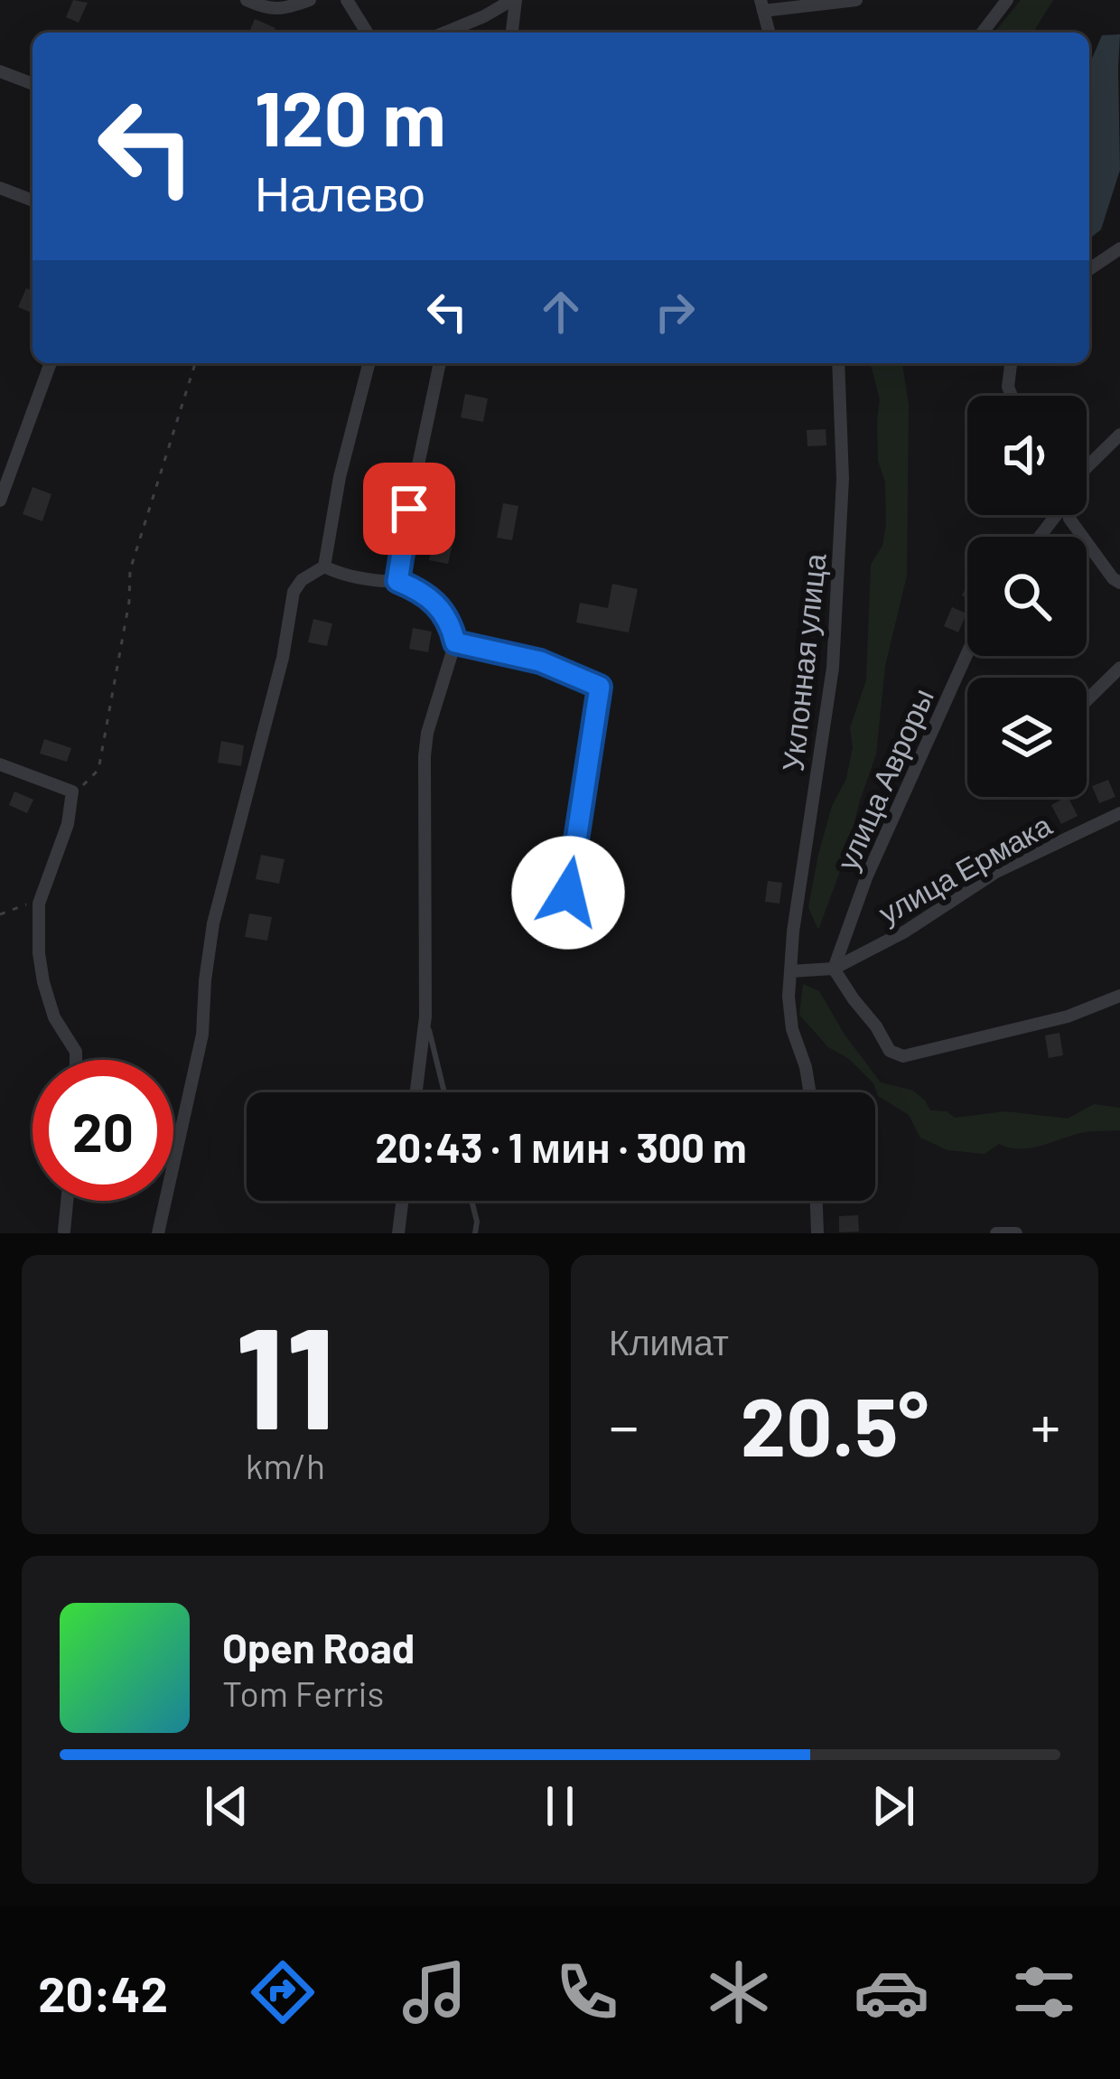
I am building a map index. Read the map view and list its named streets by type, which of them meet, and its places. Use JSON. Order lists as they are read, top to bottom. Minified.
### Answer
{"streets":{"street":["Уклонная улица","улица Авроры","улица Ермака"]},"crossings":[["улица Авроры","улица Ермака"]],"page":{"turn":["120 m","Налево"],"limit":"20","trip":"20:43 · 1 мин · 300 m","tile":[["11","km/h"],"Климат"],"heat":["−","20.5°","+"],"song":["Open Road","Tom Ferris"],"tabs":"20:42"}}
